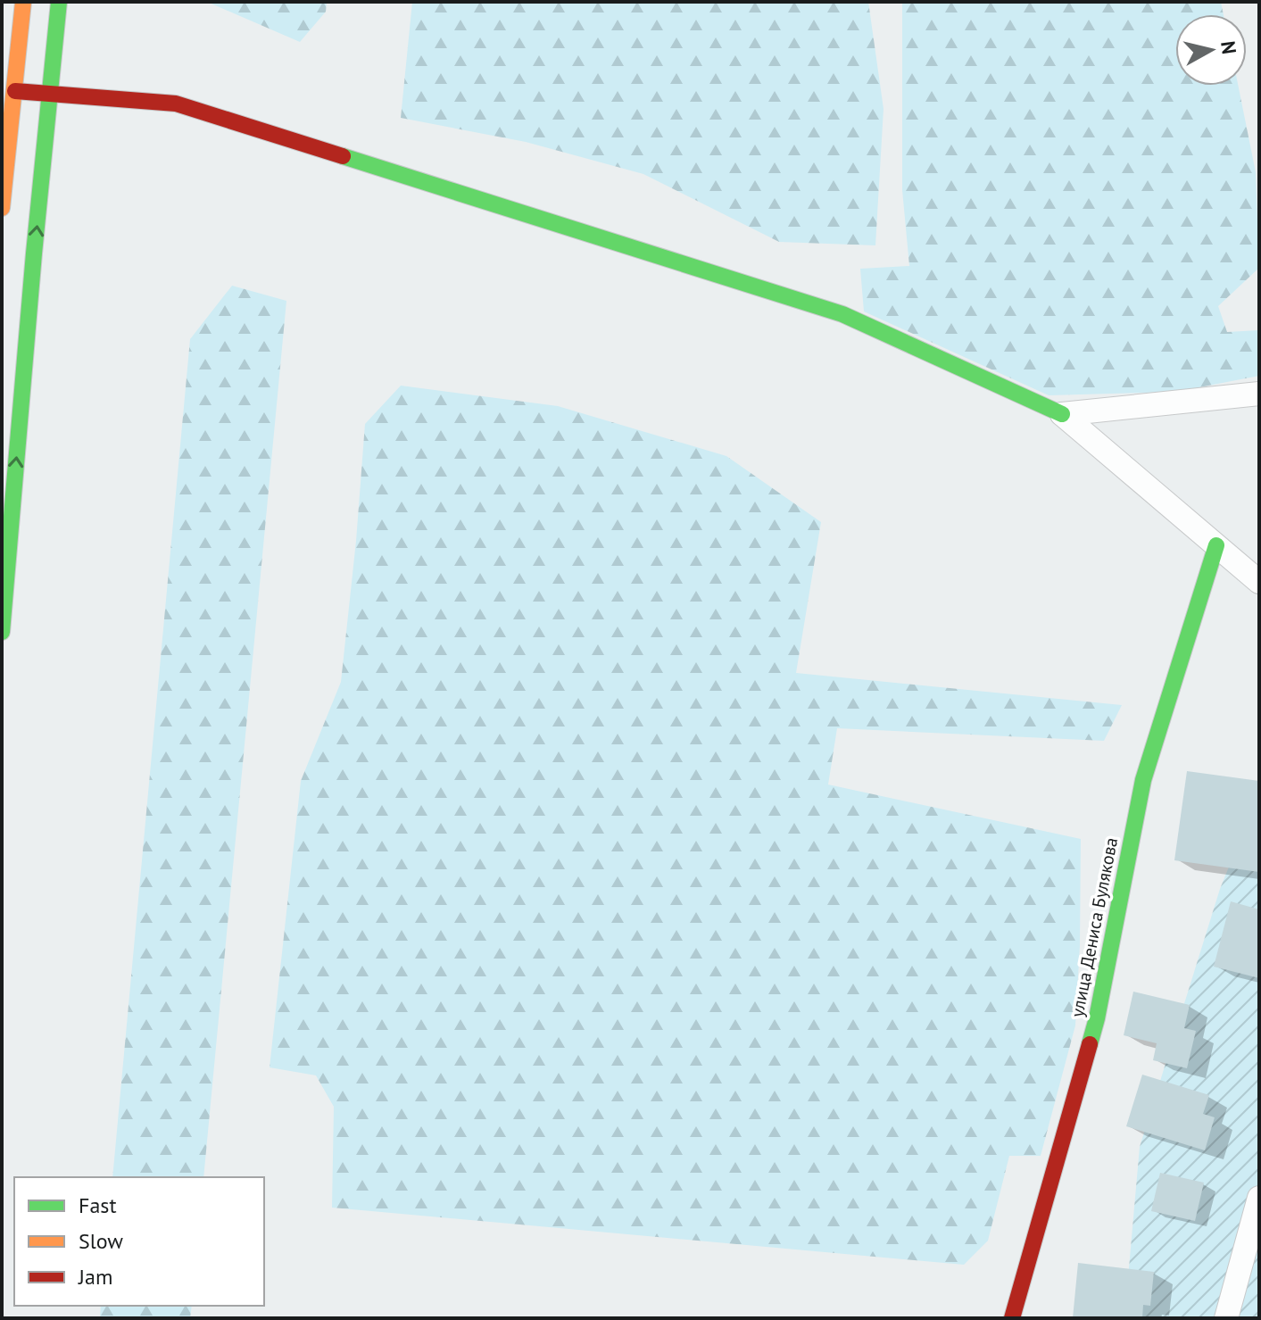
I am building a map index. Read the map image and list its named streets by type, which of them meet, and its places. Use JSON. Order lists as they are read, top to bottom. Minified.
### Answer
{"streets":{"street":["улица Дениса Булякова"]},"legend":["Fast","Slow","Jam"],"north":"right"}
